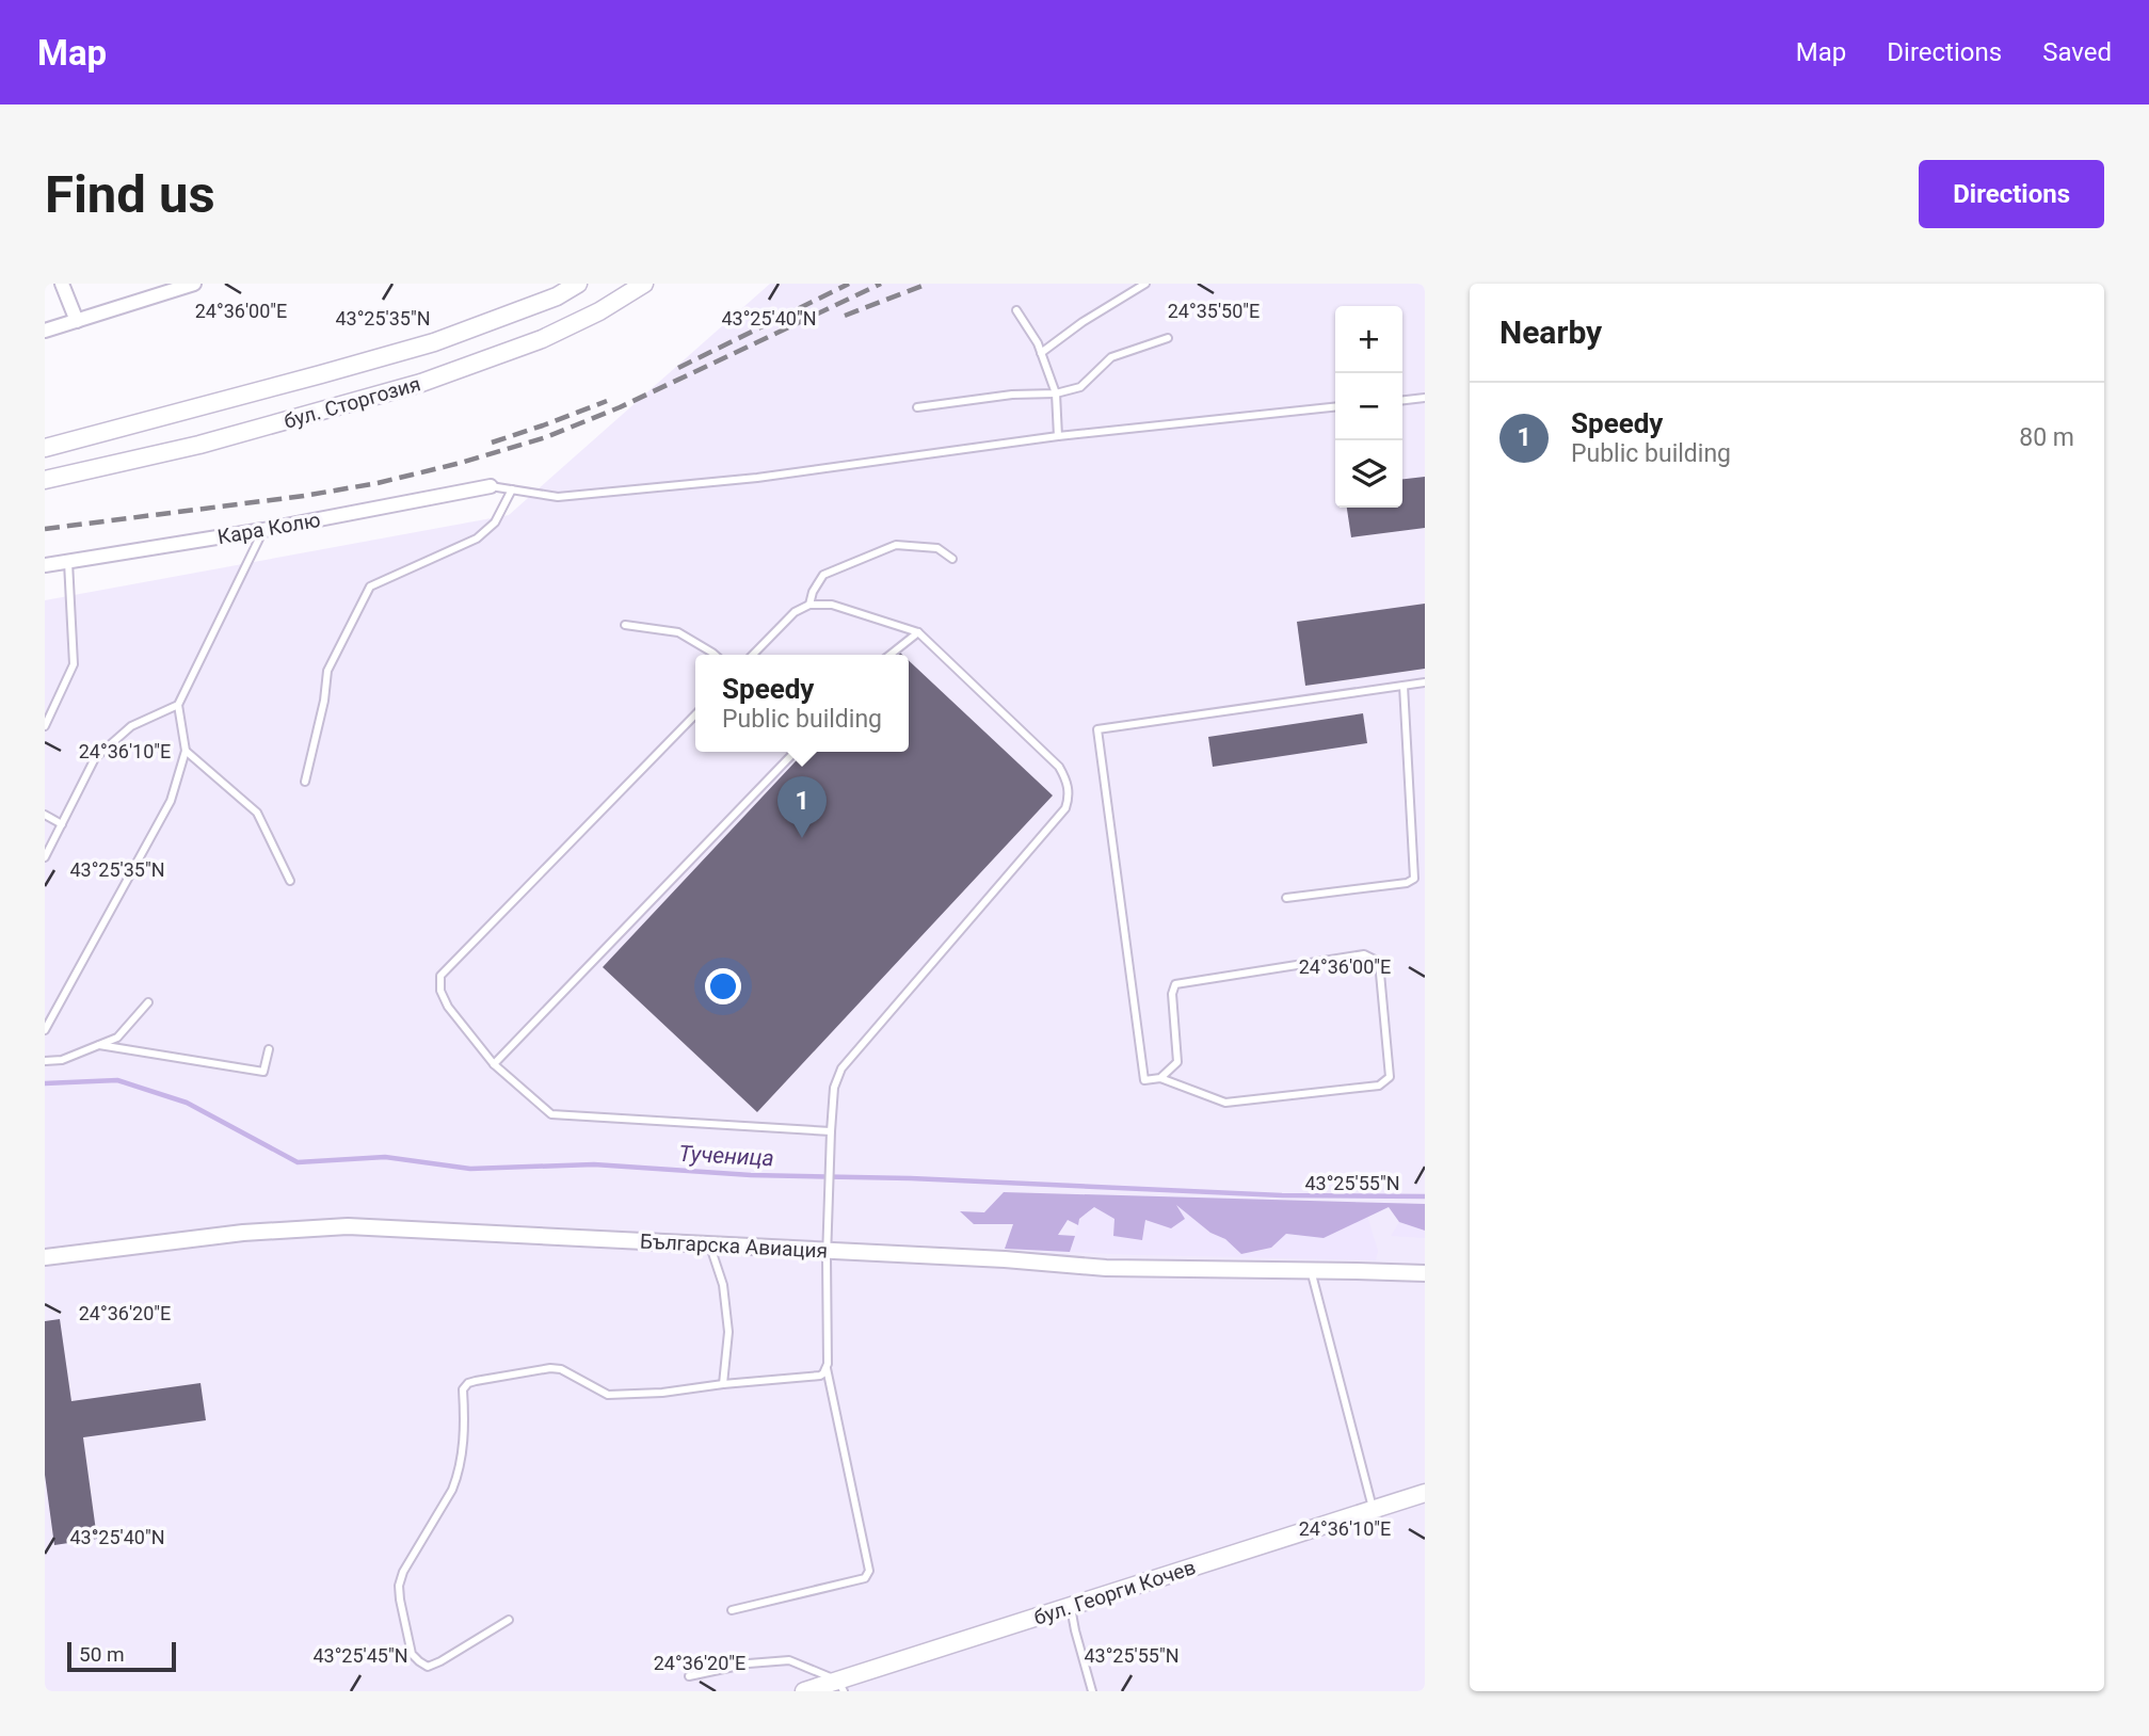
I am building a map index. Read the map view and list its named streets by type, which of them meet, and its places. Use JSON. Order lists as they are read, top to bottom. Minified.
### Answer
{"streets":{"main road":["бул. Сторгозия","бул. Георги Кочев"],"street":["Кара Колю","Българска Авиация"]},"water":["Тученица"],"scale_bar":"50 m","page":{"header":"Map","nav":["Map","Directions","Saved"],"buttons":"Directions","title":"Find us","heading":"Nearby","map_buttons":["+","−"],"list":[{"mark":"1","name":"Speedy","note":"Public building","value":"80 m"}],"popup":["Speedy","Public building"],"pins":"1","scale":"50 m"},"coordinates":["24°36'00\"E","24°35'50\"E","43°25'35\"N","43°25'40\"N","24°36'10\"E","43°25'55\"N","24°36'20\"E","43°25'45\"N"]}
